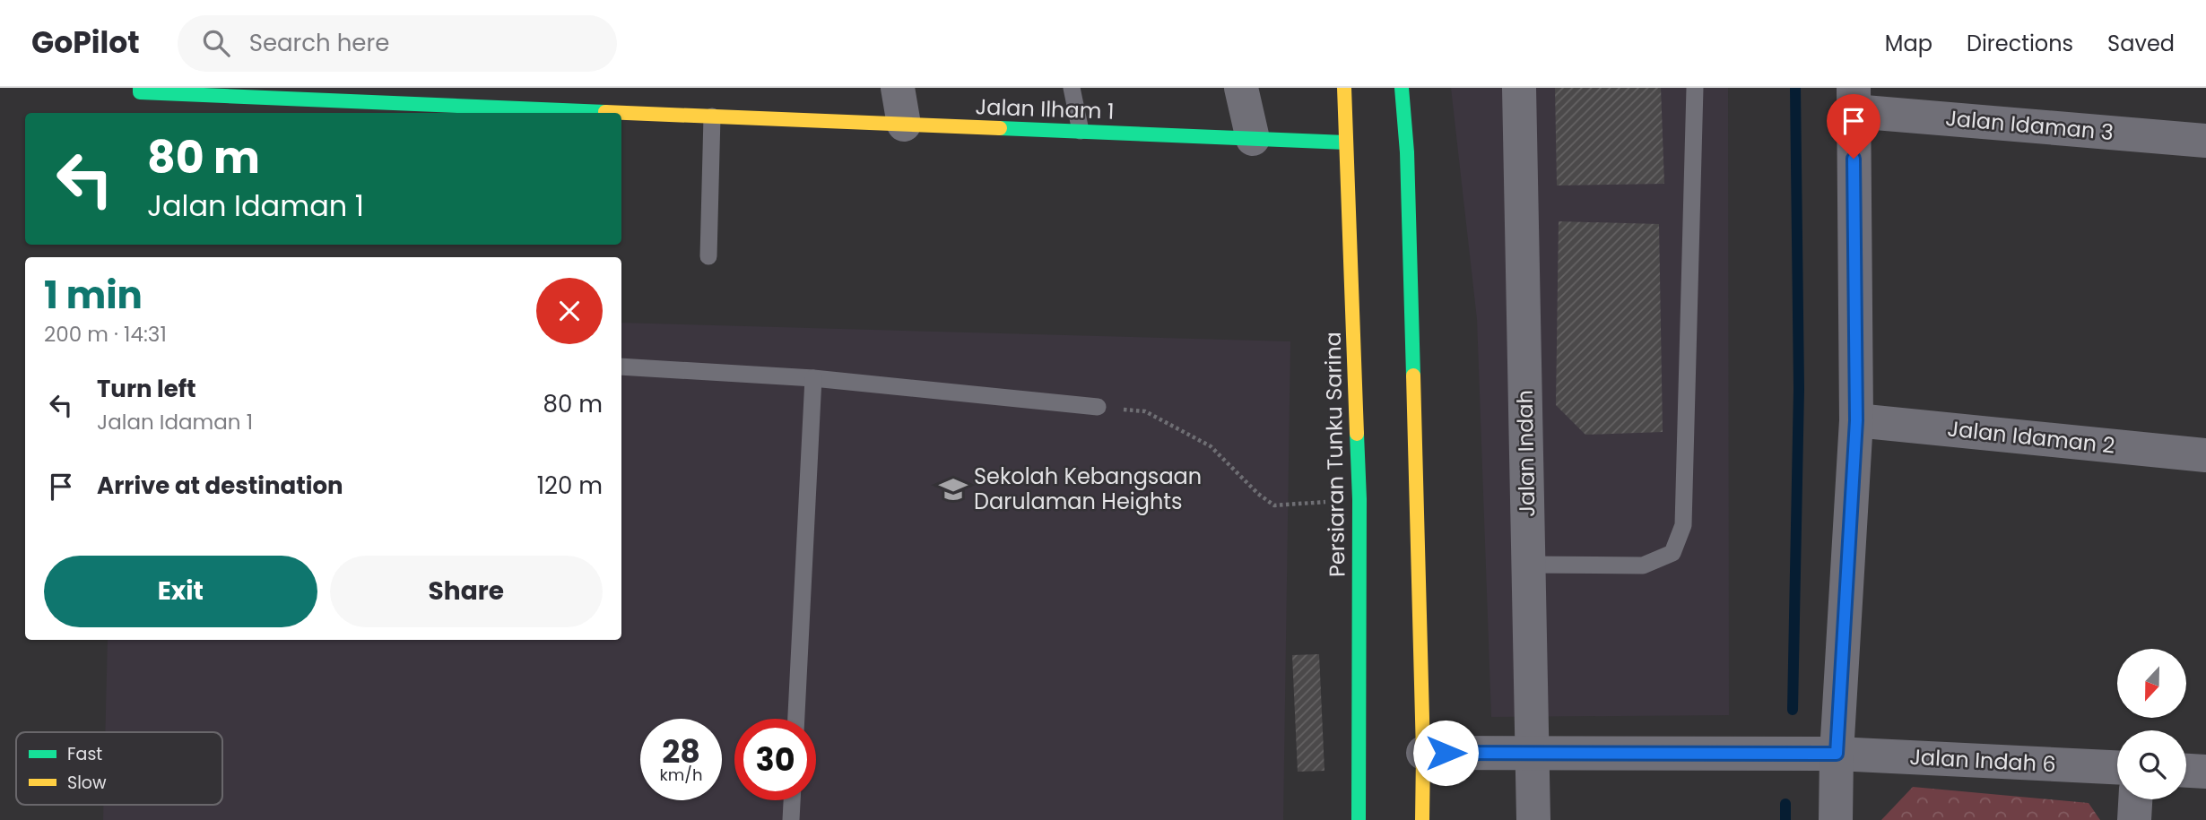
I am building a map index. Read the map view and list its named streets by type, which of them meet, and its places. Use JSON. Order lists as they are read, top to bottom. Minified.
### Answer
{"streets":{"street":["Jalan Ilham 1","Jalan Idaman 3","Jalan Idaman 2","Jalan Indah","Persiaran Tunku Sarina","Jalan Indah 6"]},"crossings":[["Jalan Ilham 1","Persiaran Tunku Sarina"],["Jalan Indah","Jalan Indah 6"]],"places":{"school or university":["Sekolah Kebangsaan Darulaman Heights"]},"legend":["Fast","Slow"],"north":"bottom","page":{"header":"GoPilot","search":"Search here","nav":["Map","Directions","Saved"],"turn":["80 m","Jalan Idaman 1"],"heading":["1 min","200 m · 14:31"],"list":[{"name":"Turn left","note":"Jalan Idaman 1","value":"80 m"},{"name":"Arrive at destination","value":"120 m"}],"buttons":["Exit","Share"],"speed":"28 km/h","limit":"30"}}
